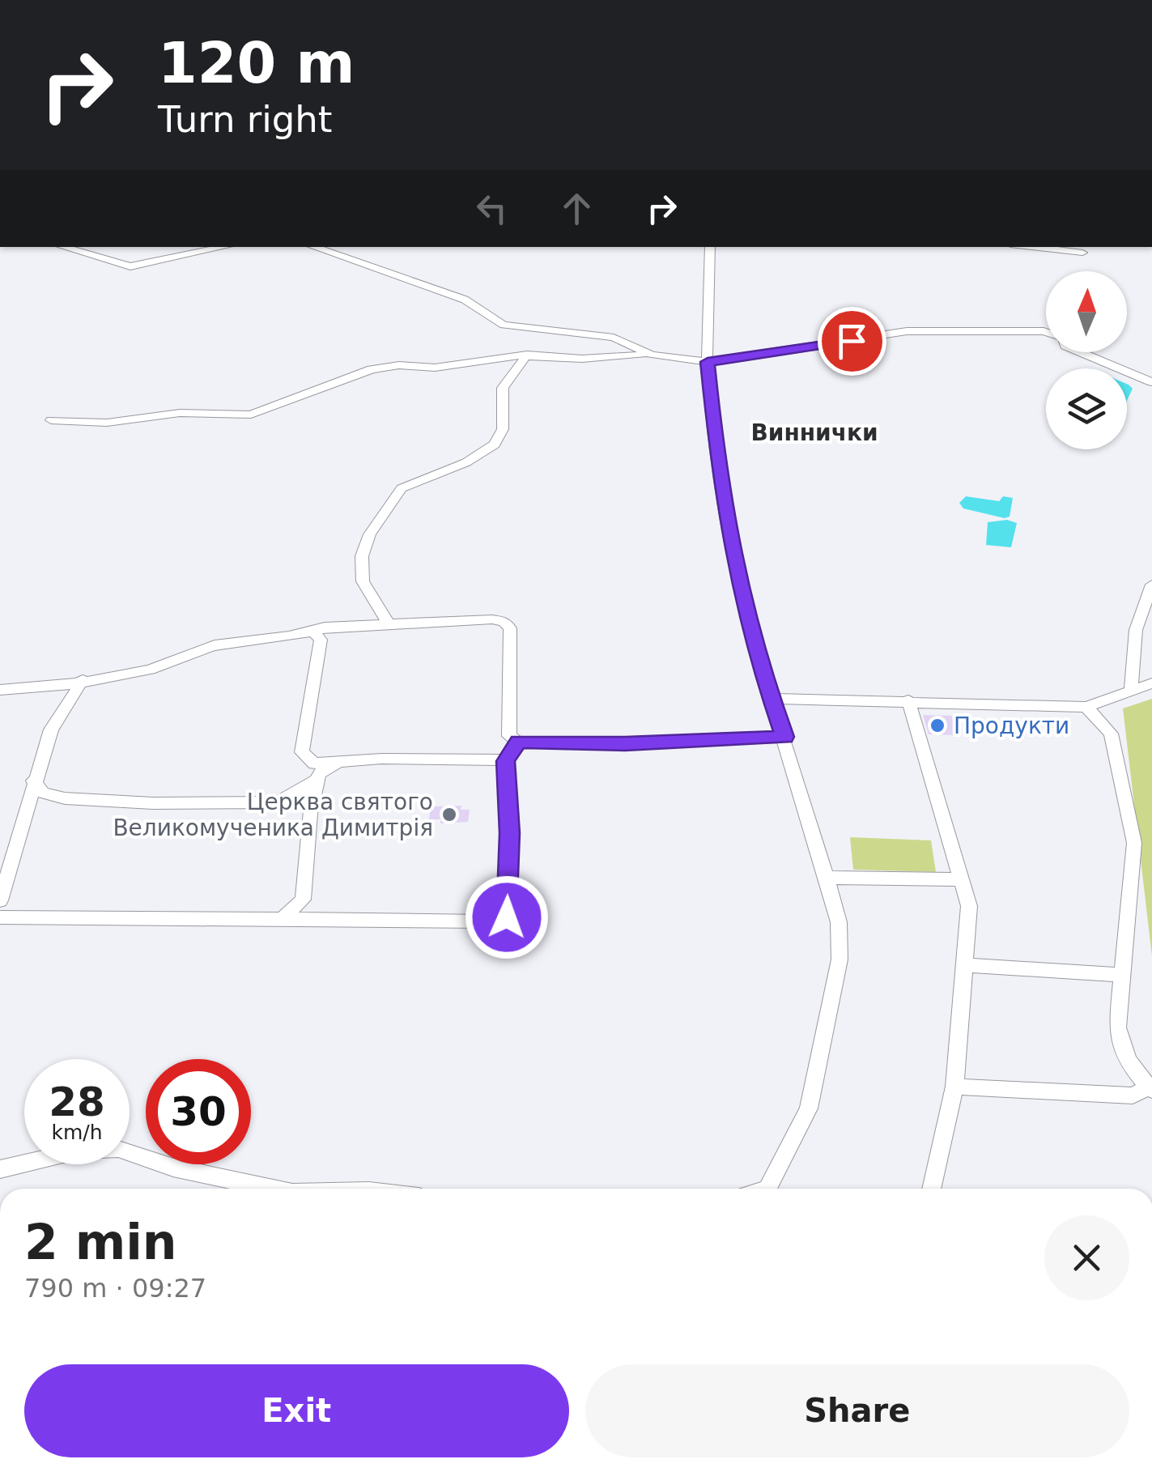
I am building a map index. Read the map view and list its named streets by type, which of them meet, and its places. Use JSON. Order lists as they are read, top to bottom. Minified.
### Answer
{"districts":["Виннички"],"places":["Продукти","Церква святого Великомученика Димитрія"],"north":"top","page":{"turn":["120 m","Turn right"],"speed":"28 km/h","limit":"30","heading":["2 min","790 m · 09:27"],"buttons":["Exit","Share"]}}
